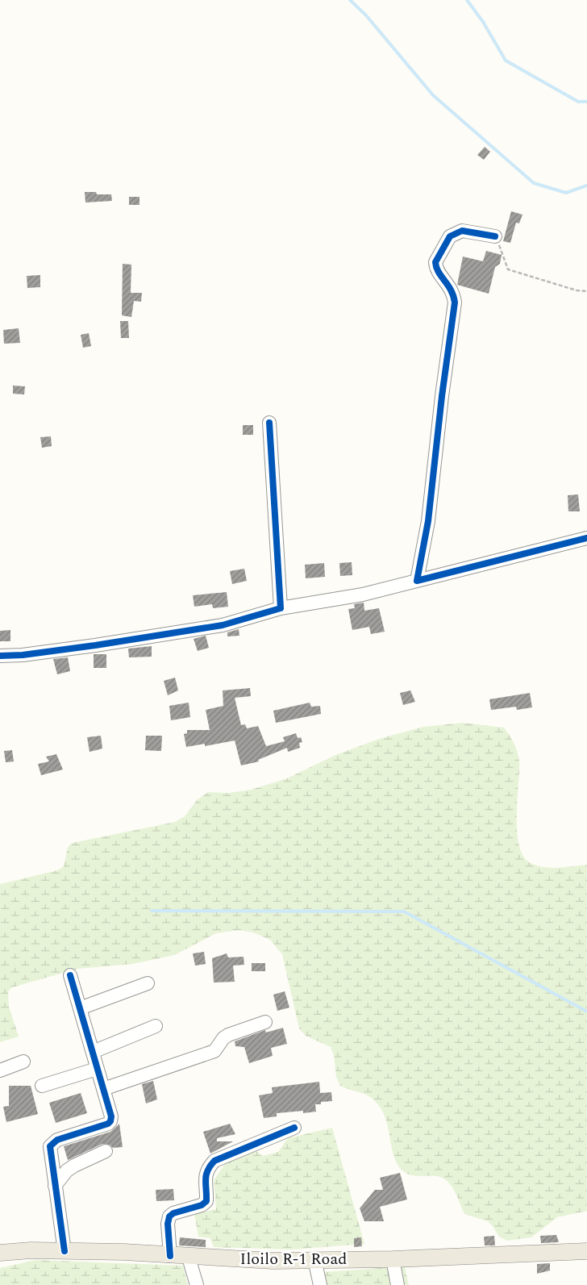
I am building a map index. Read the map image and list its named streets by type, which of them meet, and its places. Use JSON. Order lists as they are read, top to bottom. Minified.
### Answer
{"streets":{"main road":["Iloilo R-1 Road"]}}
